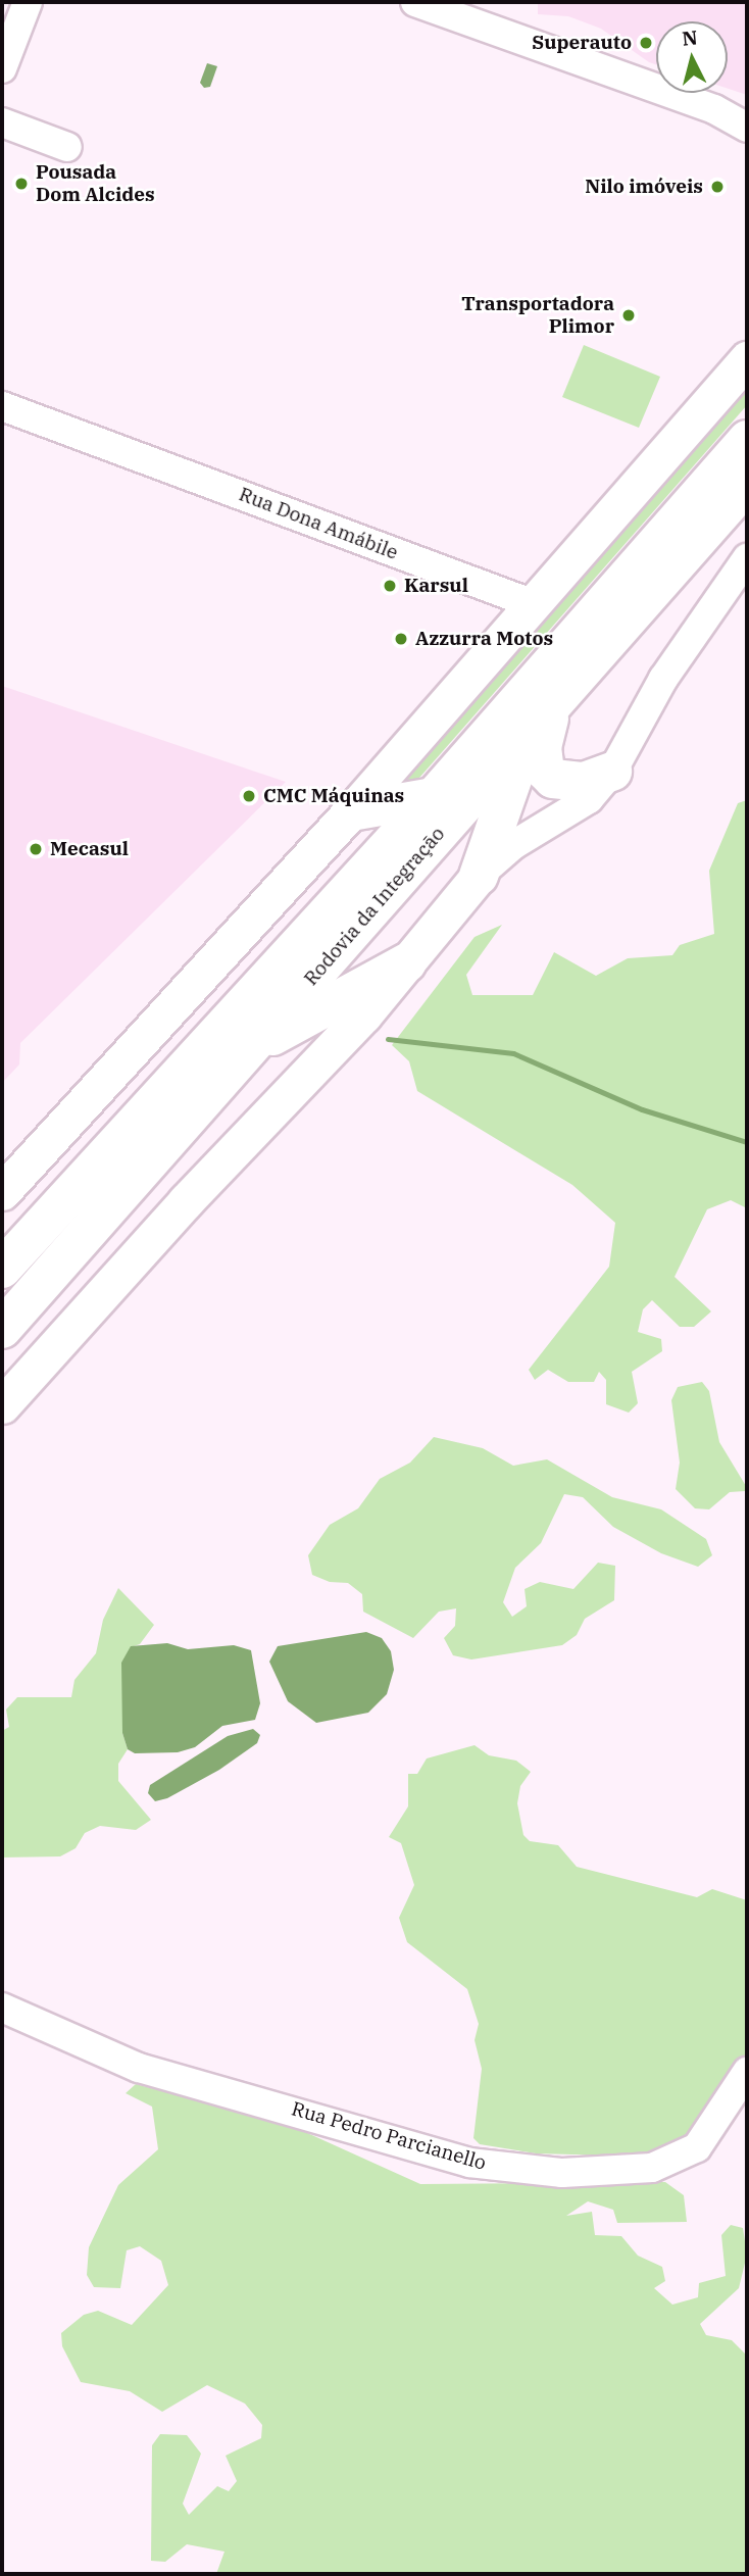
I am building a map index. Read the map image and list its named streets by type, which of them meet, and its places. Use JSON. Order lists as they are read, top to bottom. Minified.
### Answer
{"streets":{"highway":["Rodovia da Integração"],"street":["Rua Dona Amábile","Rua Pedro Parcianello"]},"places":["Superauto","Pousada Dom Alcides","Nilo imóveis","Transportadora Plimor","Karsul","Azzurra Motos","CMC Máquinas","Mecasul"],"north":"top"}
